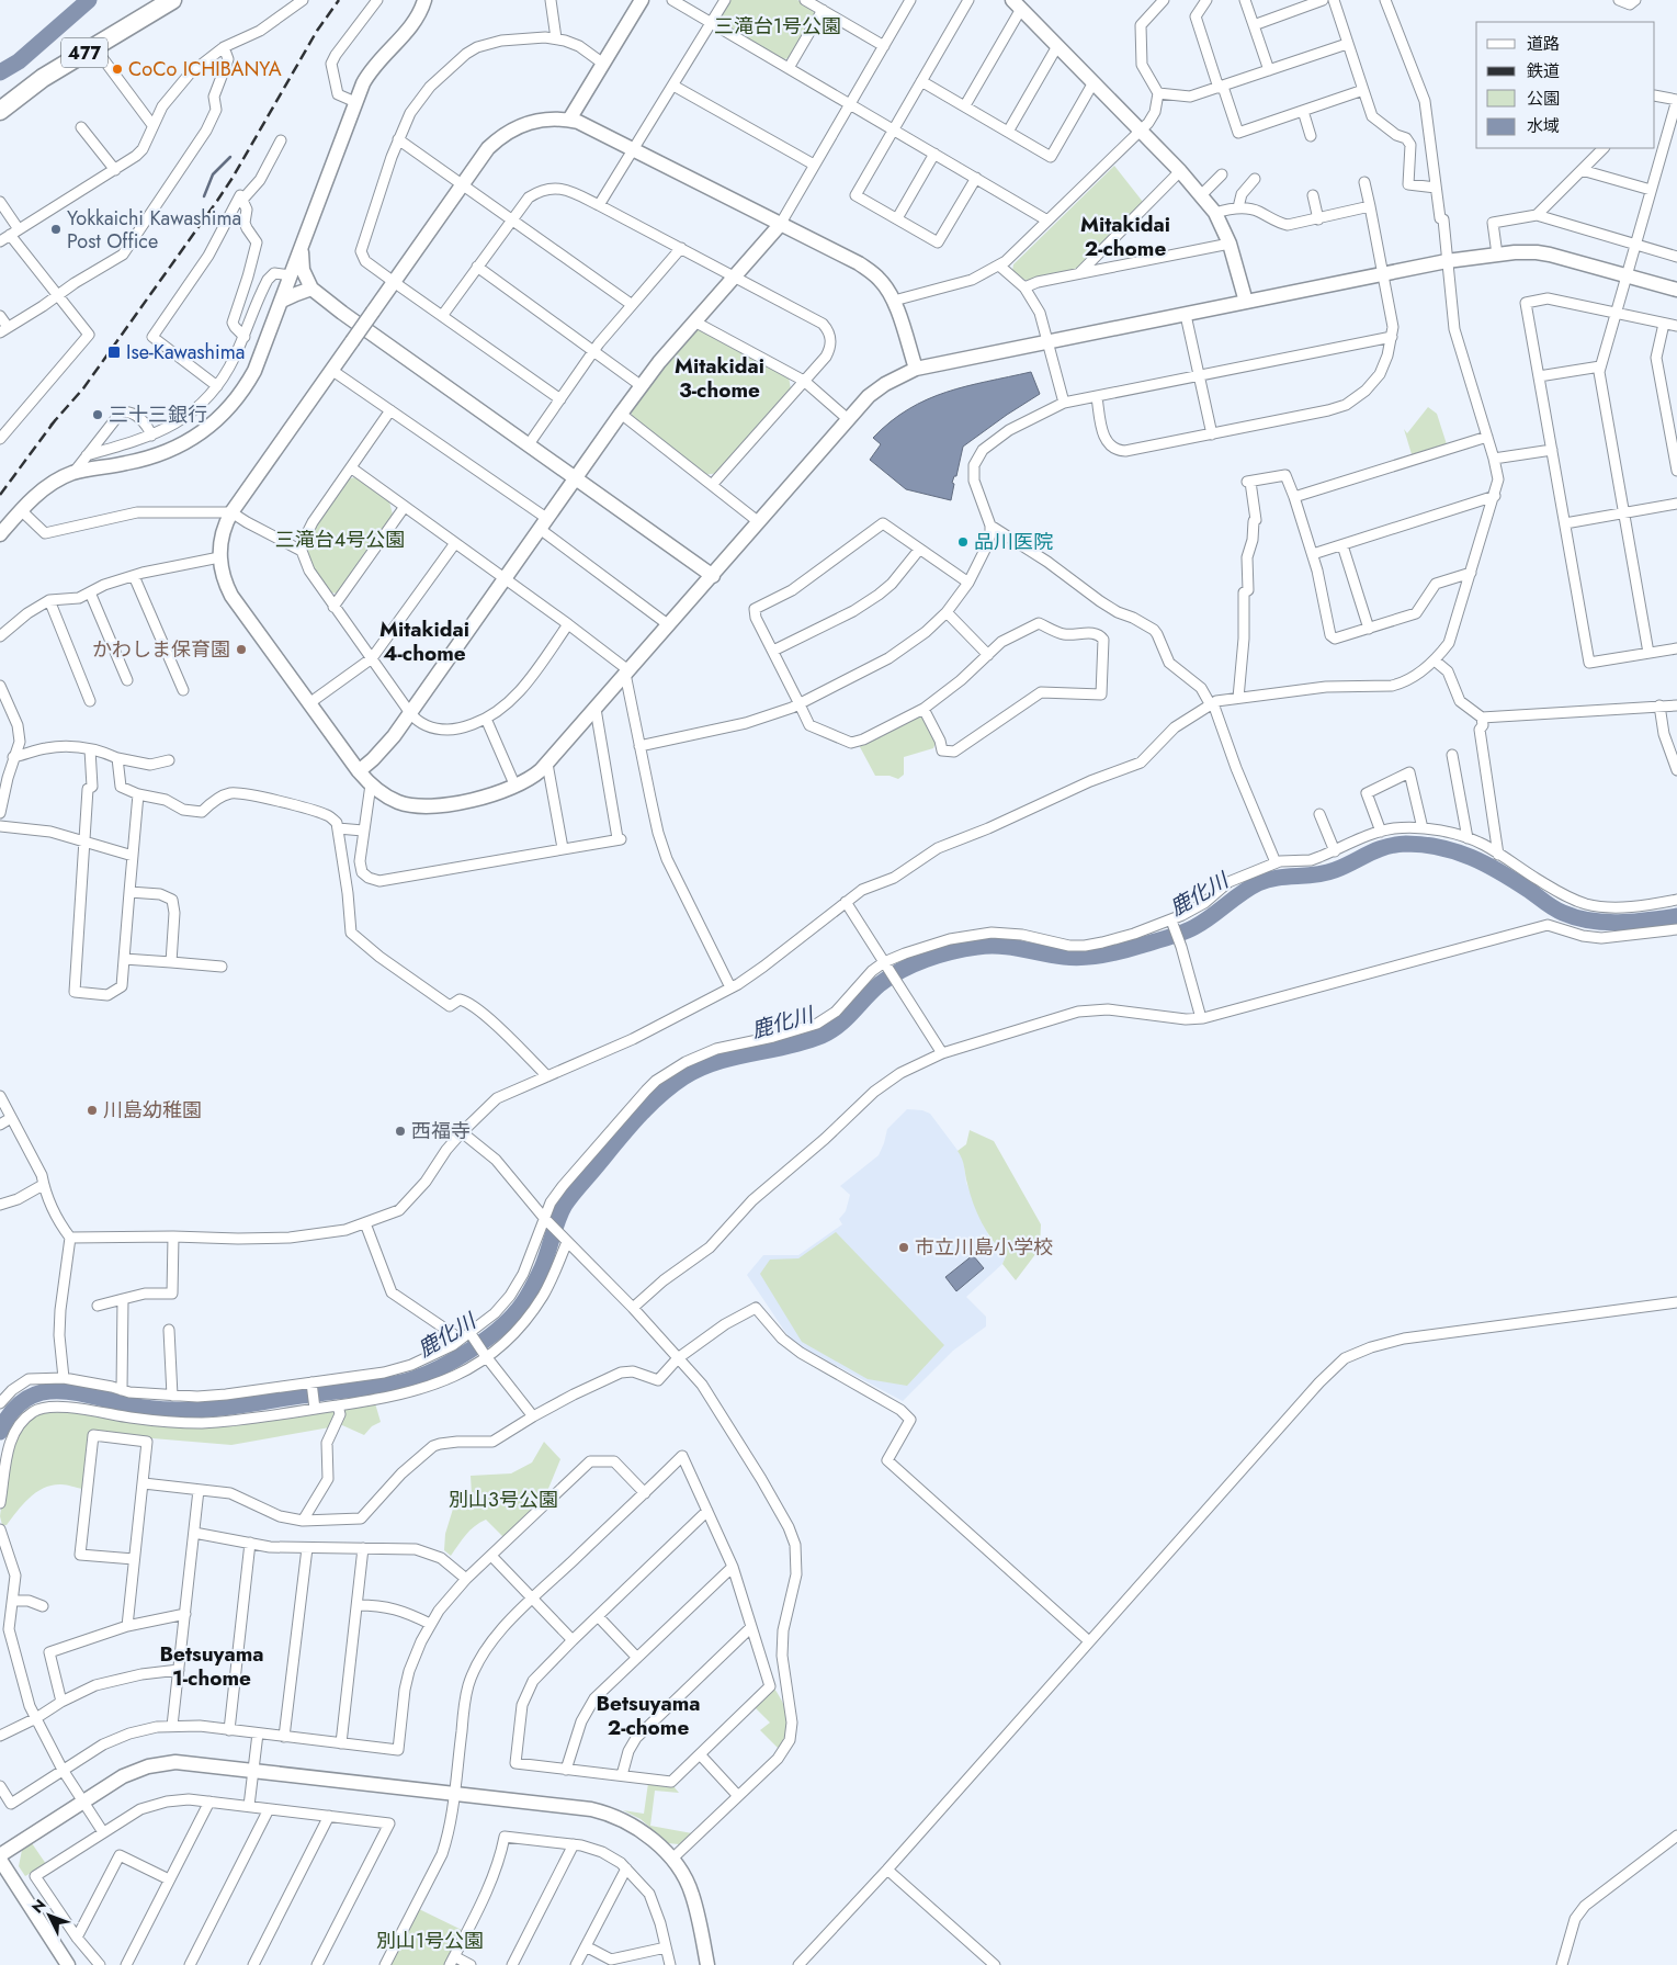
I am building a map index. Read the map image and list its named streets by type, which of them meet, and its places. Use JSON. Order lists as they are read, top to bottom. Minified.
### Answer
{"streets":{"highway":["477"]},"districts":["Mitakidai 2-chome","Mitakidai 3-chome","Mitakidai 4-chome","Betsuyama 1-chome","Betsuyama 2-chome"],"water":["鹿化川"],"parks":["三滝台1号公園","三滝台４号公園","別山3号公園","別山1号公園"],"places":{"other":["CoCo ICHIBANYA","Yokkaichi Kawashima Post Office","三十三銀行","品川医院","かわしま保育園","川島幼稚園","西福寺","市立川島小学校"],"transit":["Ise-Kawashima"]},"legend":["道路","鉄道","公園","水域"],"north":"top left"}
